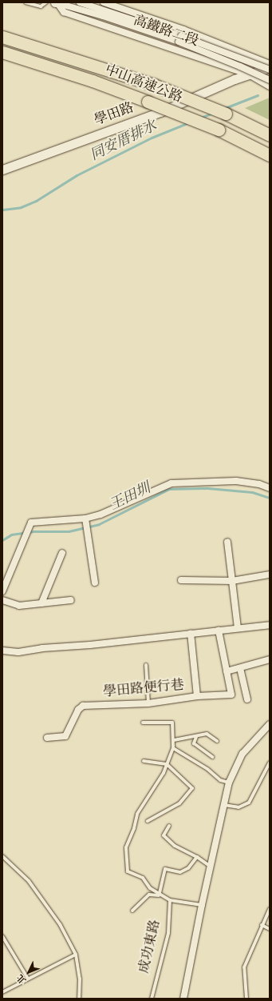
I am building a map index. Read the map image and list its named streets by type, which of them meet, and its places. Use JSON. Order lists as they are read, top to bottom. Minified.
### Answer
{"streets":{"highway":["中山高速公路"],"main road":["學田路"],"street":["高鐵路二段","學田路便行巷"],"lane":["成功東路"]},"crossings":[["高鐵路二段","學田路"]],"water":["同安厝排水","王田圳"],"north":"bottom left"}
